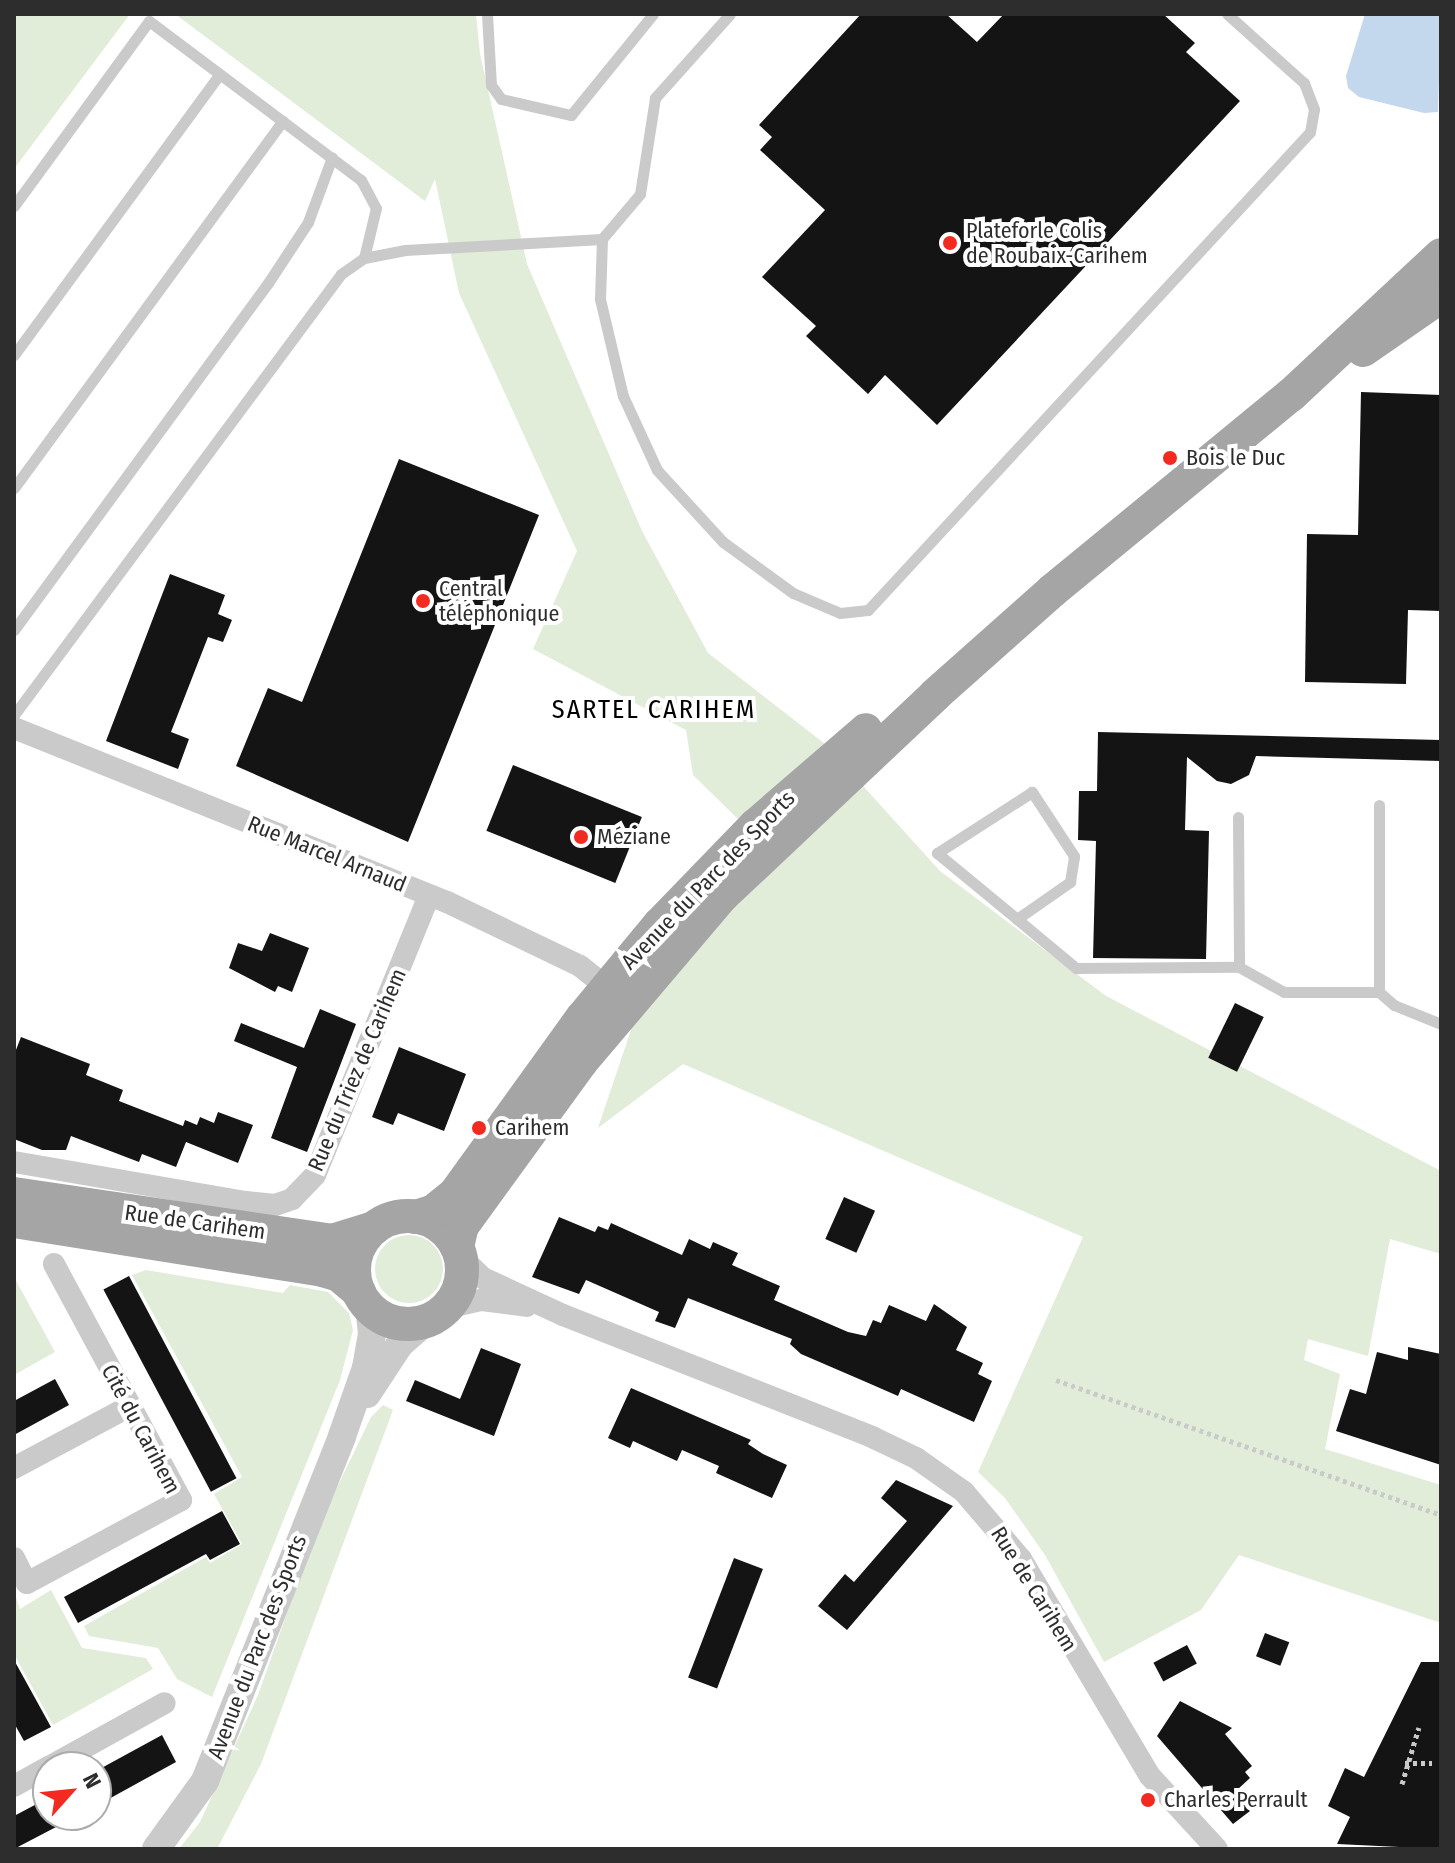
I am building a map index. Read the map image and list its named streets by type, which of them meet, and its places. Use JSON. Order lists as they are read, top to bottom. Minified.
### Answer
{"streets":{"main road":["Avenue du Parc des Sports","Rue de Carihem"],"street":["Rue Marcel Arnaud","Rue du Triez de Carihem","Cité du Carihem"]},"crossings":[["Rue Marcel Arnaud","Avenue du Parc des Sports"],["Rue Marcel Arnaud","Rue du Triez de Carihem"],["Avenue du Parc des Sports","Rue de Carihem"]],"districts":["SARTEL CARIHEM"],"places":["Plateforle Colis de Roubaix-Carihem","Bois le Duc","Central téléphonique","Méziane","Carihem","Charles Perrault"],"north":"top right"}
